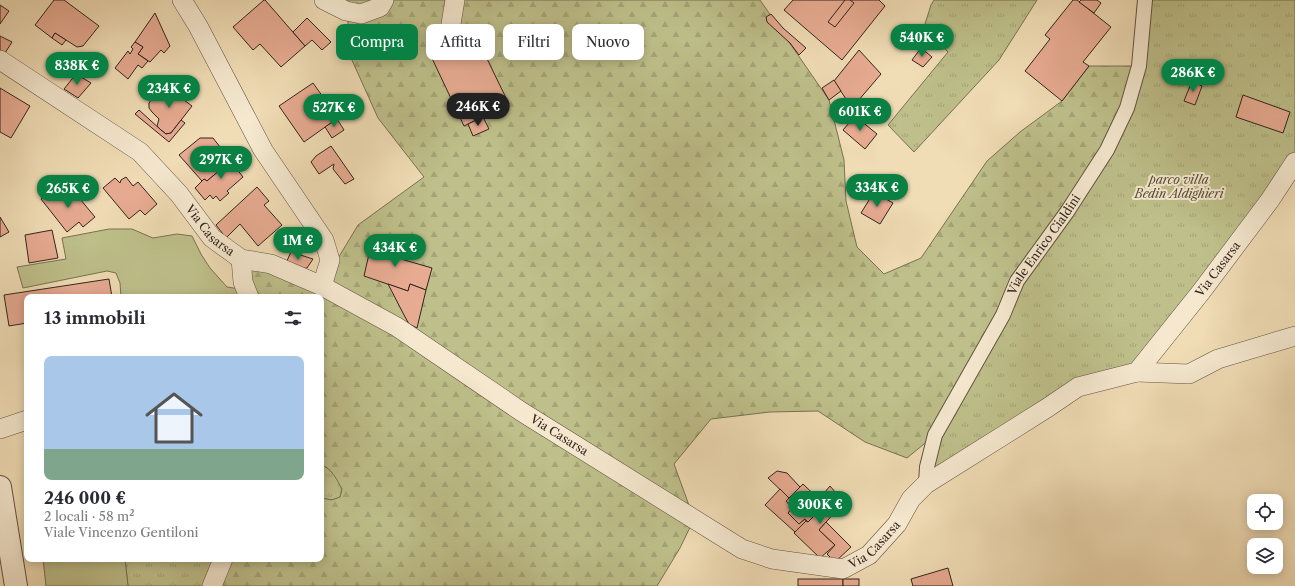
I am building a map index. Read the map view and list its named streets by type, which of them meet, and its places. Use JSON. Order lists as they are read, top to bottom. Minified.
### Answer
{"streets":{"street":["Via Casarsa","Viale Enrico Cialdini"]},"crossings":[["Via Casarsa","Viale Enrico Cialdini"]],"parks":["parco villa Bedin Aldighieri"],"page":{"price":["540K €","838K €","286K €","234K €","246K €","527K €","601K €","297K €","334K €","265K €","1M €","434K €","300K €"],"chip":["Compra","Affitta","Filtri","Nuovo"],"heading":"13 immobili","list":[{"name":"246 000 €","note":"2 locali · 58 m² · Viale Vincenzo Gentiloni"}]}}
